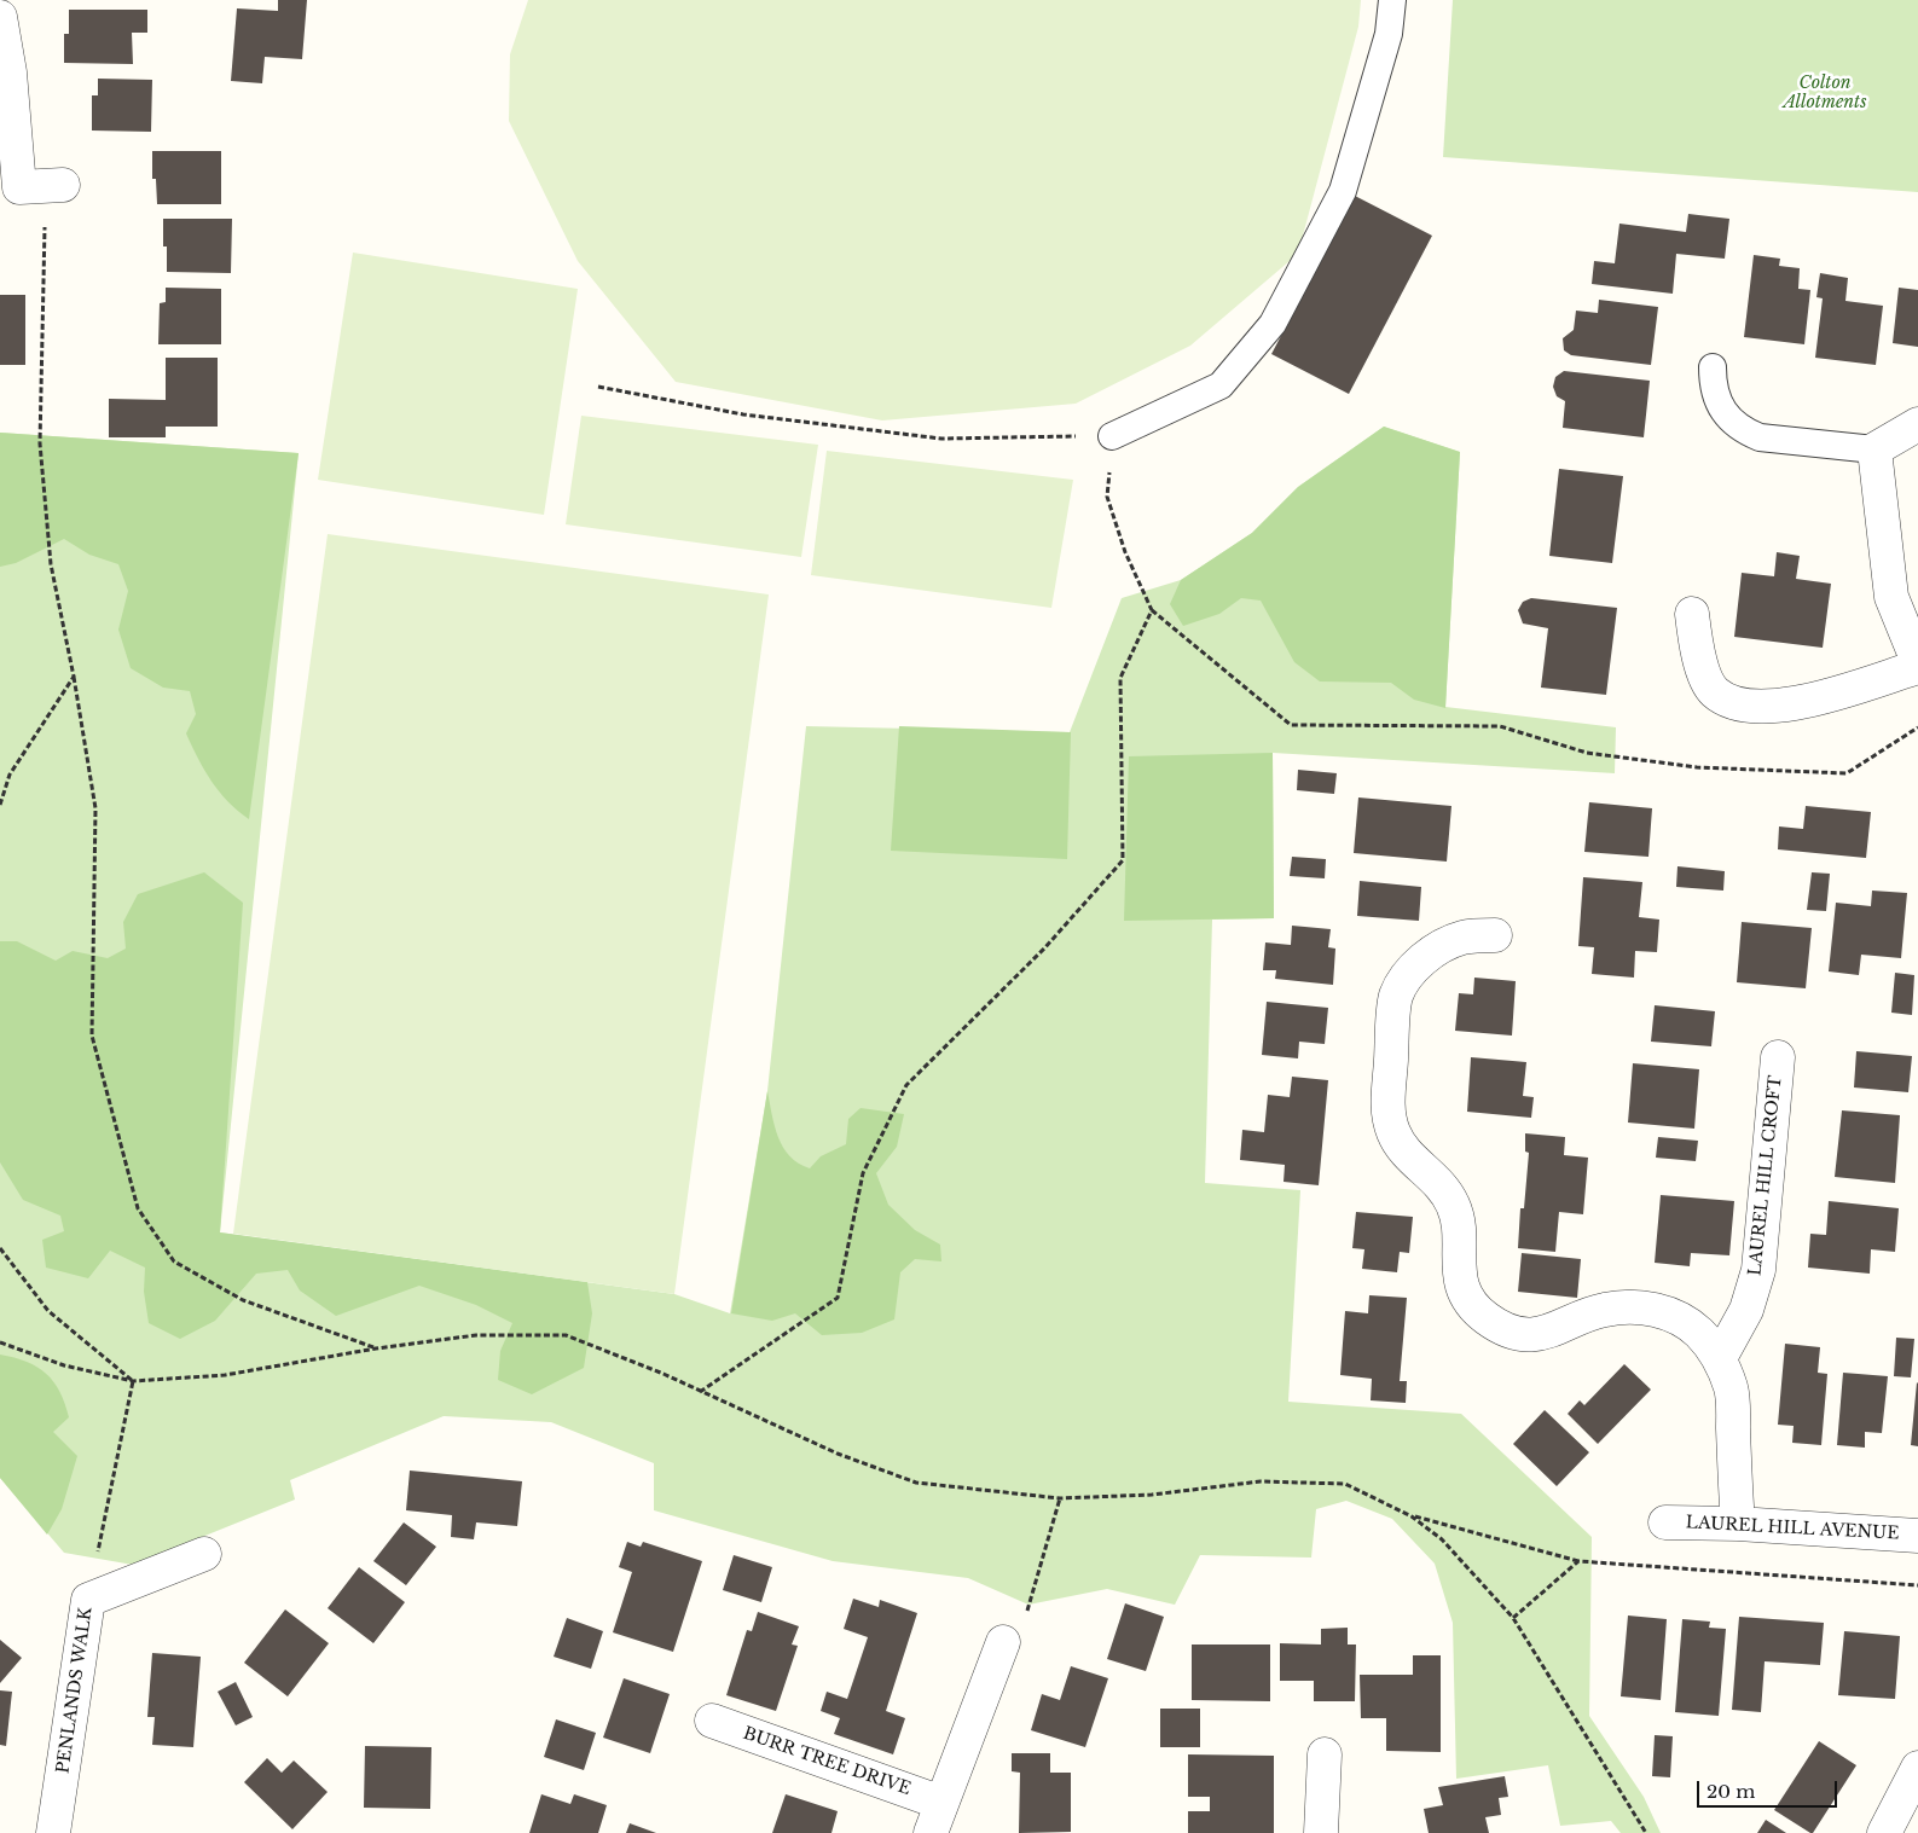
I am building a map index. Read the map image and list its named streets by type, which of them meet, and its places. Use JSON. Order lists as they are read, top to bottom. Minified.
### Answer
{"streets":{"street":["LAUREL HILL CROFT","LAUREL HILL AVENUE","PENLANDS WALK","BURR TREE DRIVE"]},"parks":["Colton Allotments"],"scale_bar":"20 m"}
